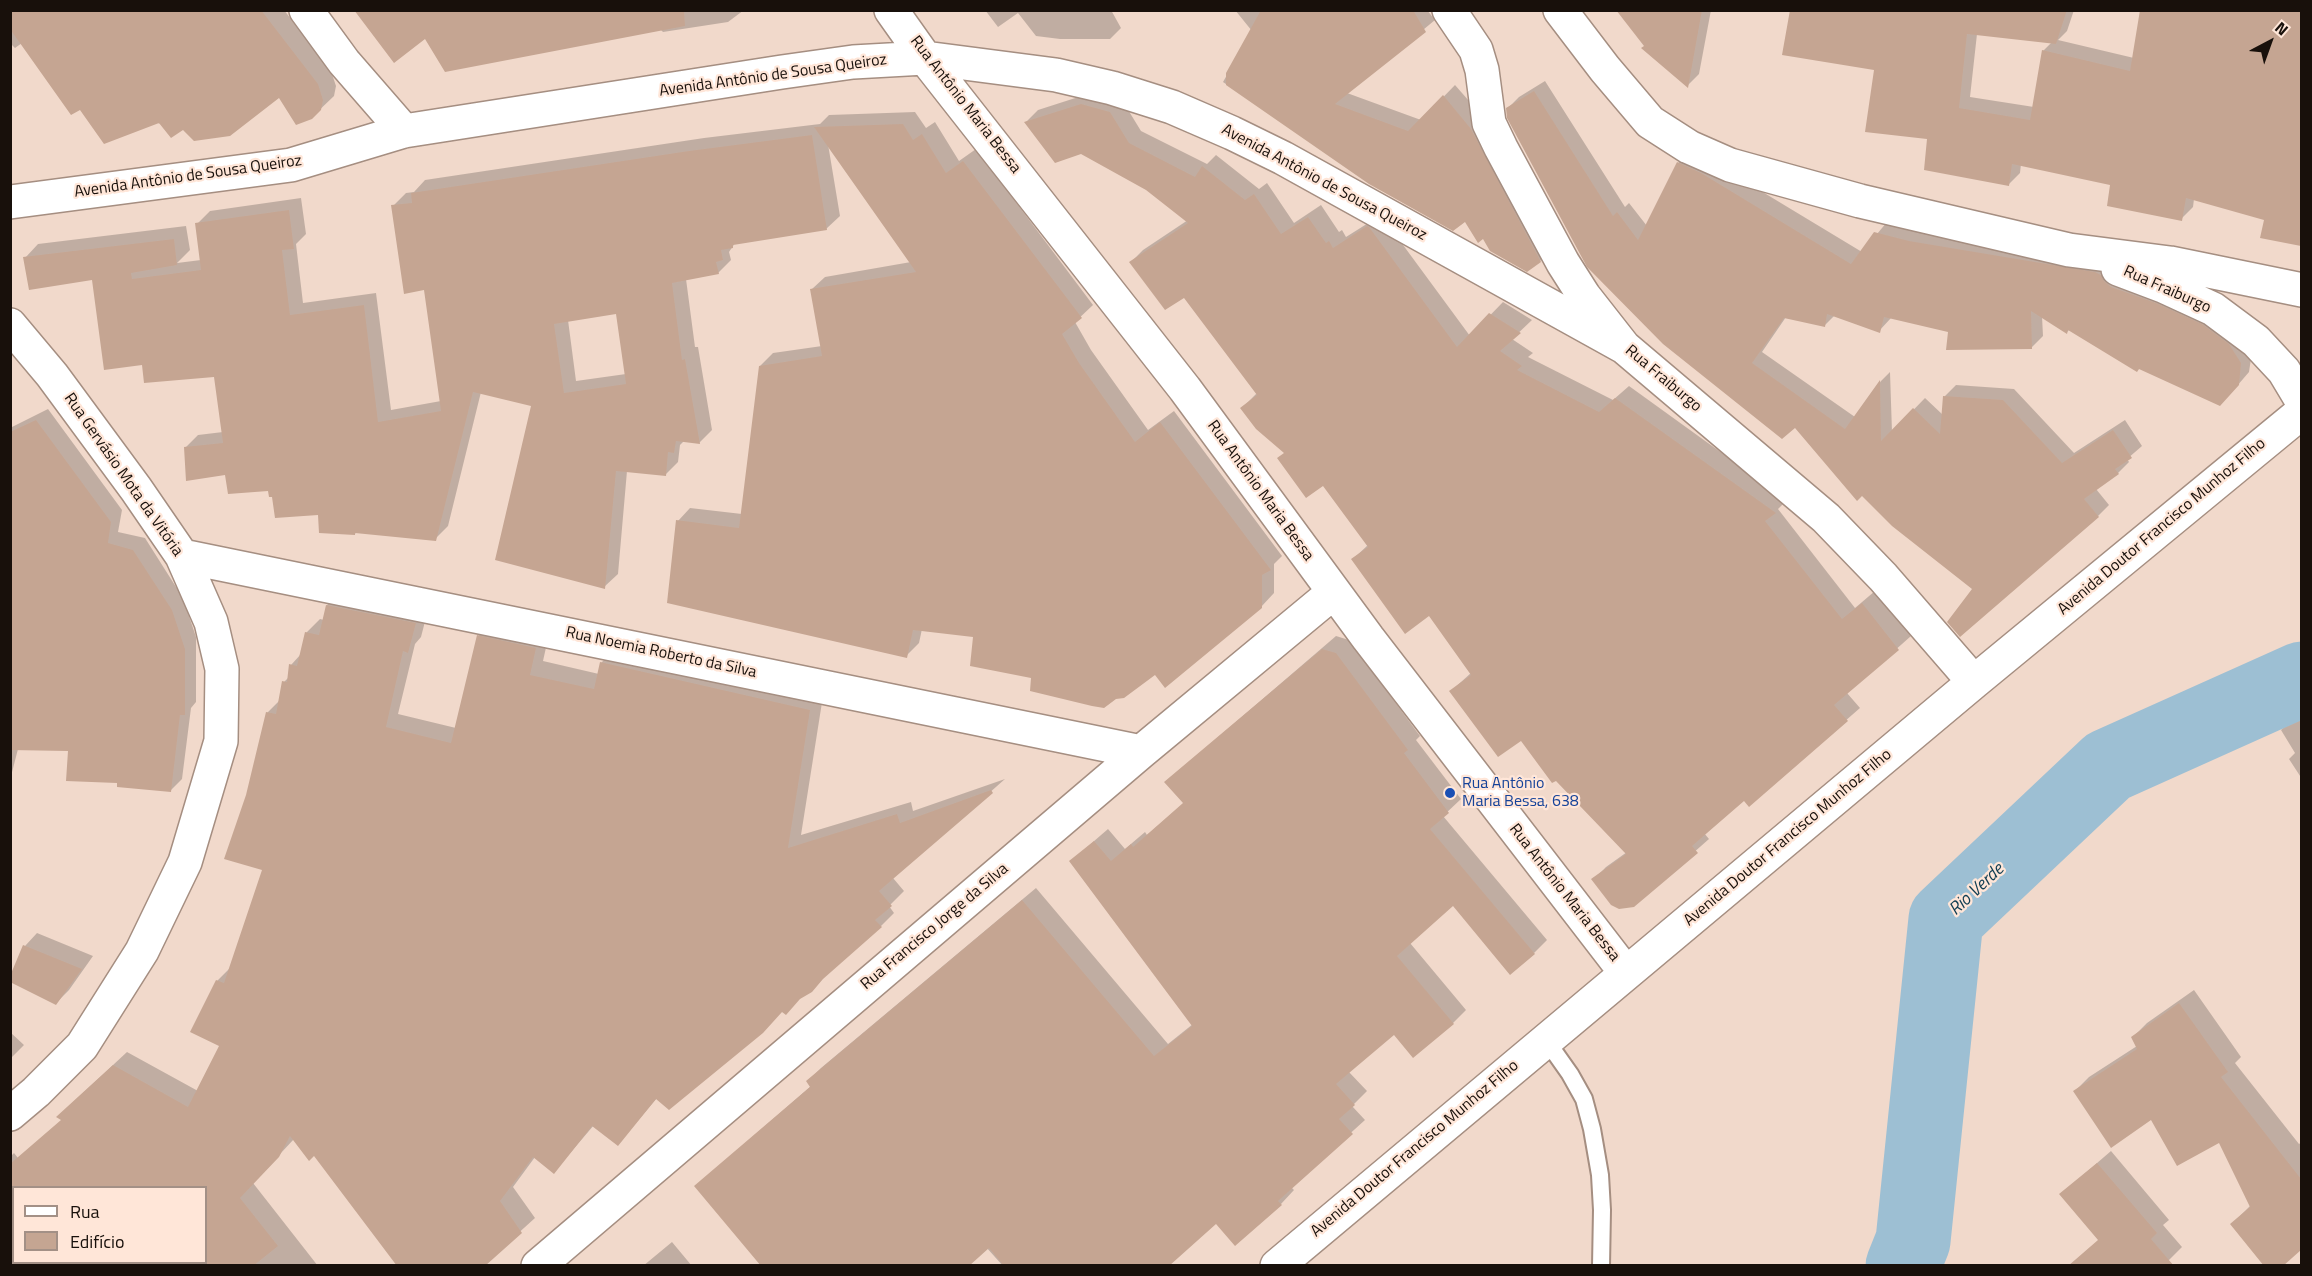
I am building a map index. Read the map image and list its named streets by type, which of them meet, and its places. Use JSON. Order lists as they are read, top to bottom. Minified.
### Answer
{"streets":{"street":["Avenida Antônio de Sousa Queiroz","Rua Antônio Maria Bessa","Rua Fraiburgo","Rua Gervásio Mota da Vitória","Avenida Doutor Francisco Munhoz Filho","Rua Noemia Roberto da Silva","Rua Francisco Jorge da Silva"]},"crossings":[["Avenida Antônio de Sousa Queiroz","Rua Antônio Maria Bessa"],["Avenida Antônio de Sousa Queiroz","Rua Fraiburgo"],["Rua Antônio Maria Bessa","Avenida Doutor Francisco Munhoz Filho"],["Rua Antônio Maria Bessa","Rua Francisco Jorge da Silva"],["Rua Fraiburgo","Avenida Doutor Francisco Munhoz Filho"],["Rua Gervásio Mota da Vitória","Rua Noemia Roberto da Silva"],["Rua Noemia Roberto da Silva","Rua Francisco Jorge da Silva"]],"water":["Rio Verde"],"places":["Rua Antônio Maria Bessa, 638"],"legend":["Rua","Edifício"],"north":"top right"}
